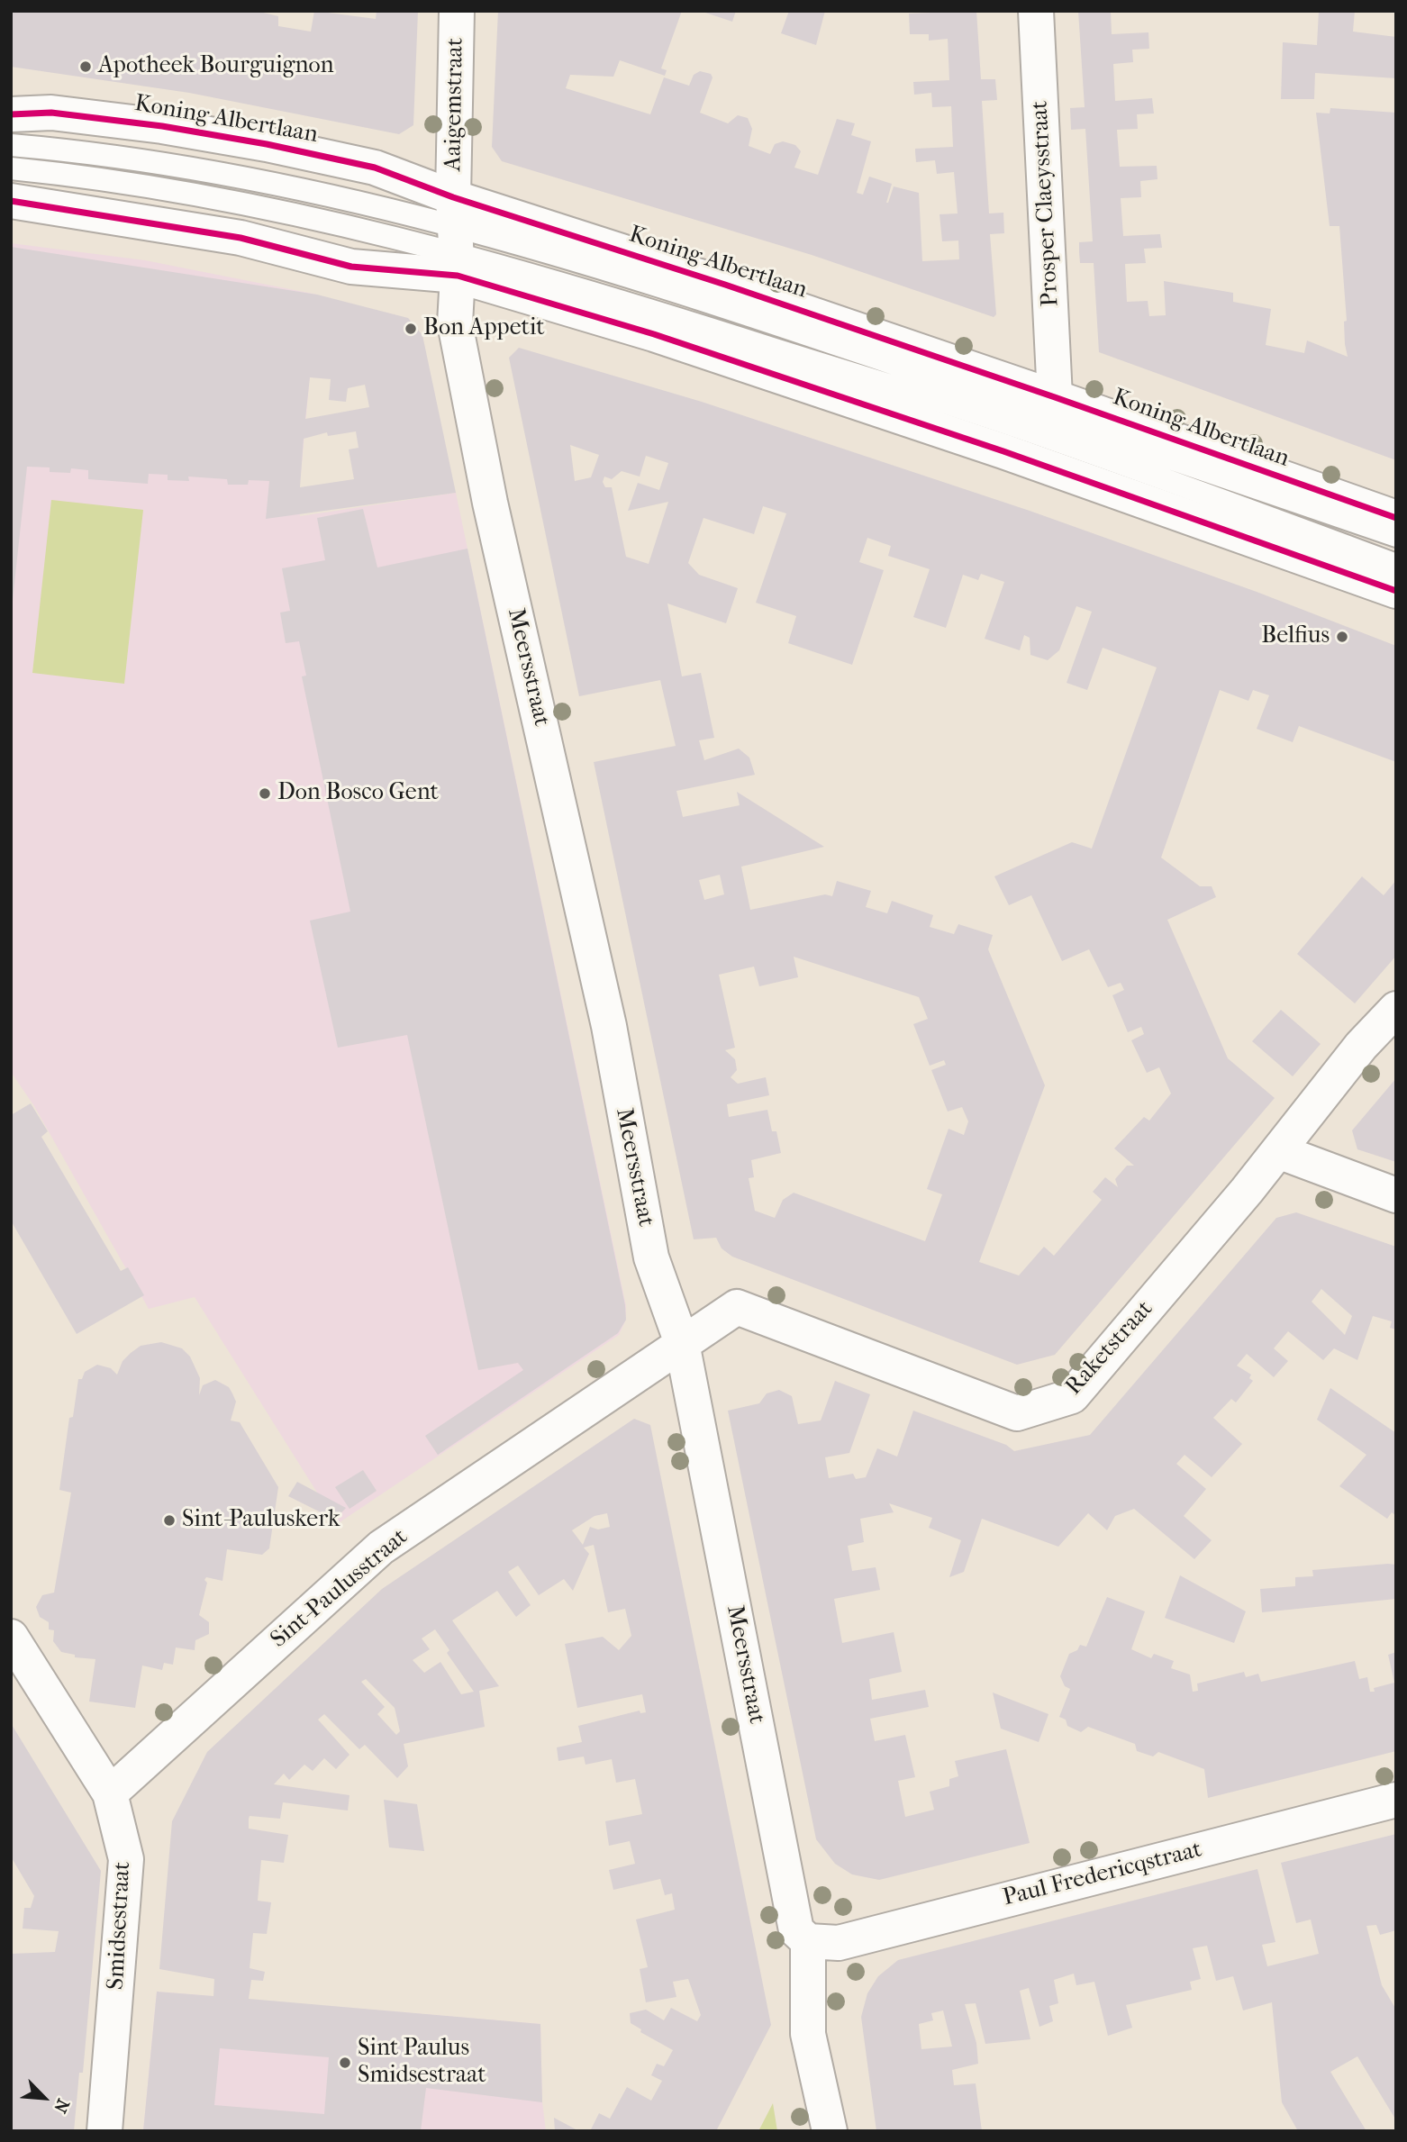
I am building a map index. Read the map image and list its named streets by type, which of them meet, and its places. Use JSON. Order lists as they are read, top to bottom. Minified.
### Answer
{"streets":{"street":["Aaigemstraat","Koning Albertlaan","Prosper Claeysstraat","Meersstraat","Raketstraat","Sint-Paulusstraat","Paul Fredericqstraat","Smidsestraat"]},"crossings":[["Aaigemstraat","Koning Albertlaan"],["Aaigemstraat","Meersstraat"],["Koning Albertlaan","Prosper Claeysstraat"],["Koning Albertlaan","Meersstraat"],["Meersstraat","Raketstraat"],["Meersstraat","Sint-Paulusstraat"],["Meersstraat","Paul Fredericqstraat"],["Raketstraat","Sint-Paulusstraat"],["Sint-Paulusstraat","Smidsestraat"]],"places":["Apotheek Bourguignon","Bon Appetit","Belfius","Don Bosco Gent","Sint-Pauluskerk","Sint Paulus Smidsestraat"],"north":"bottom right"}
